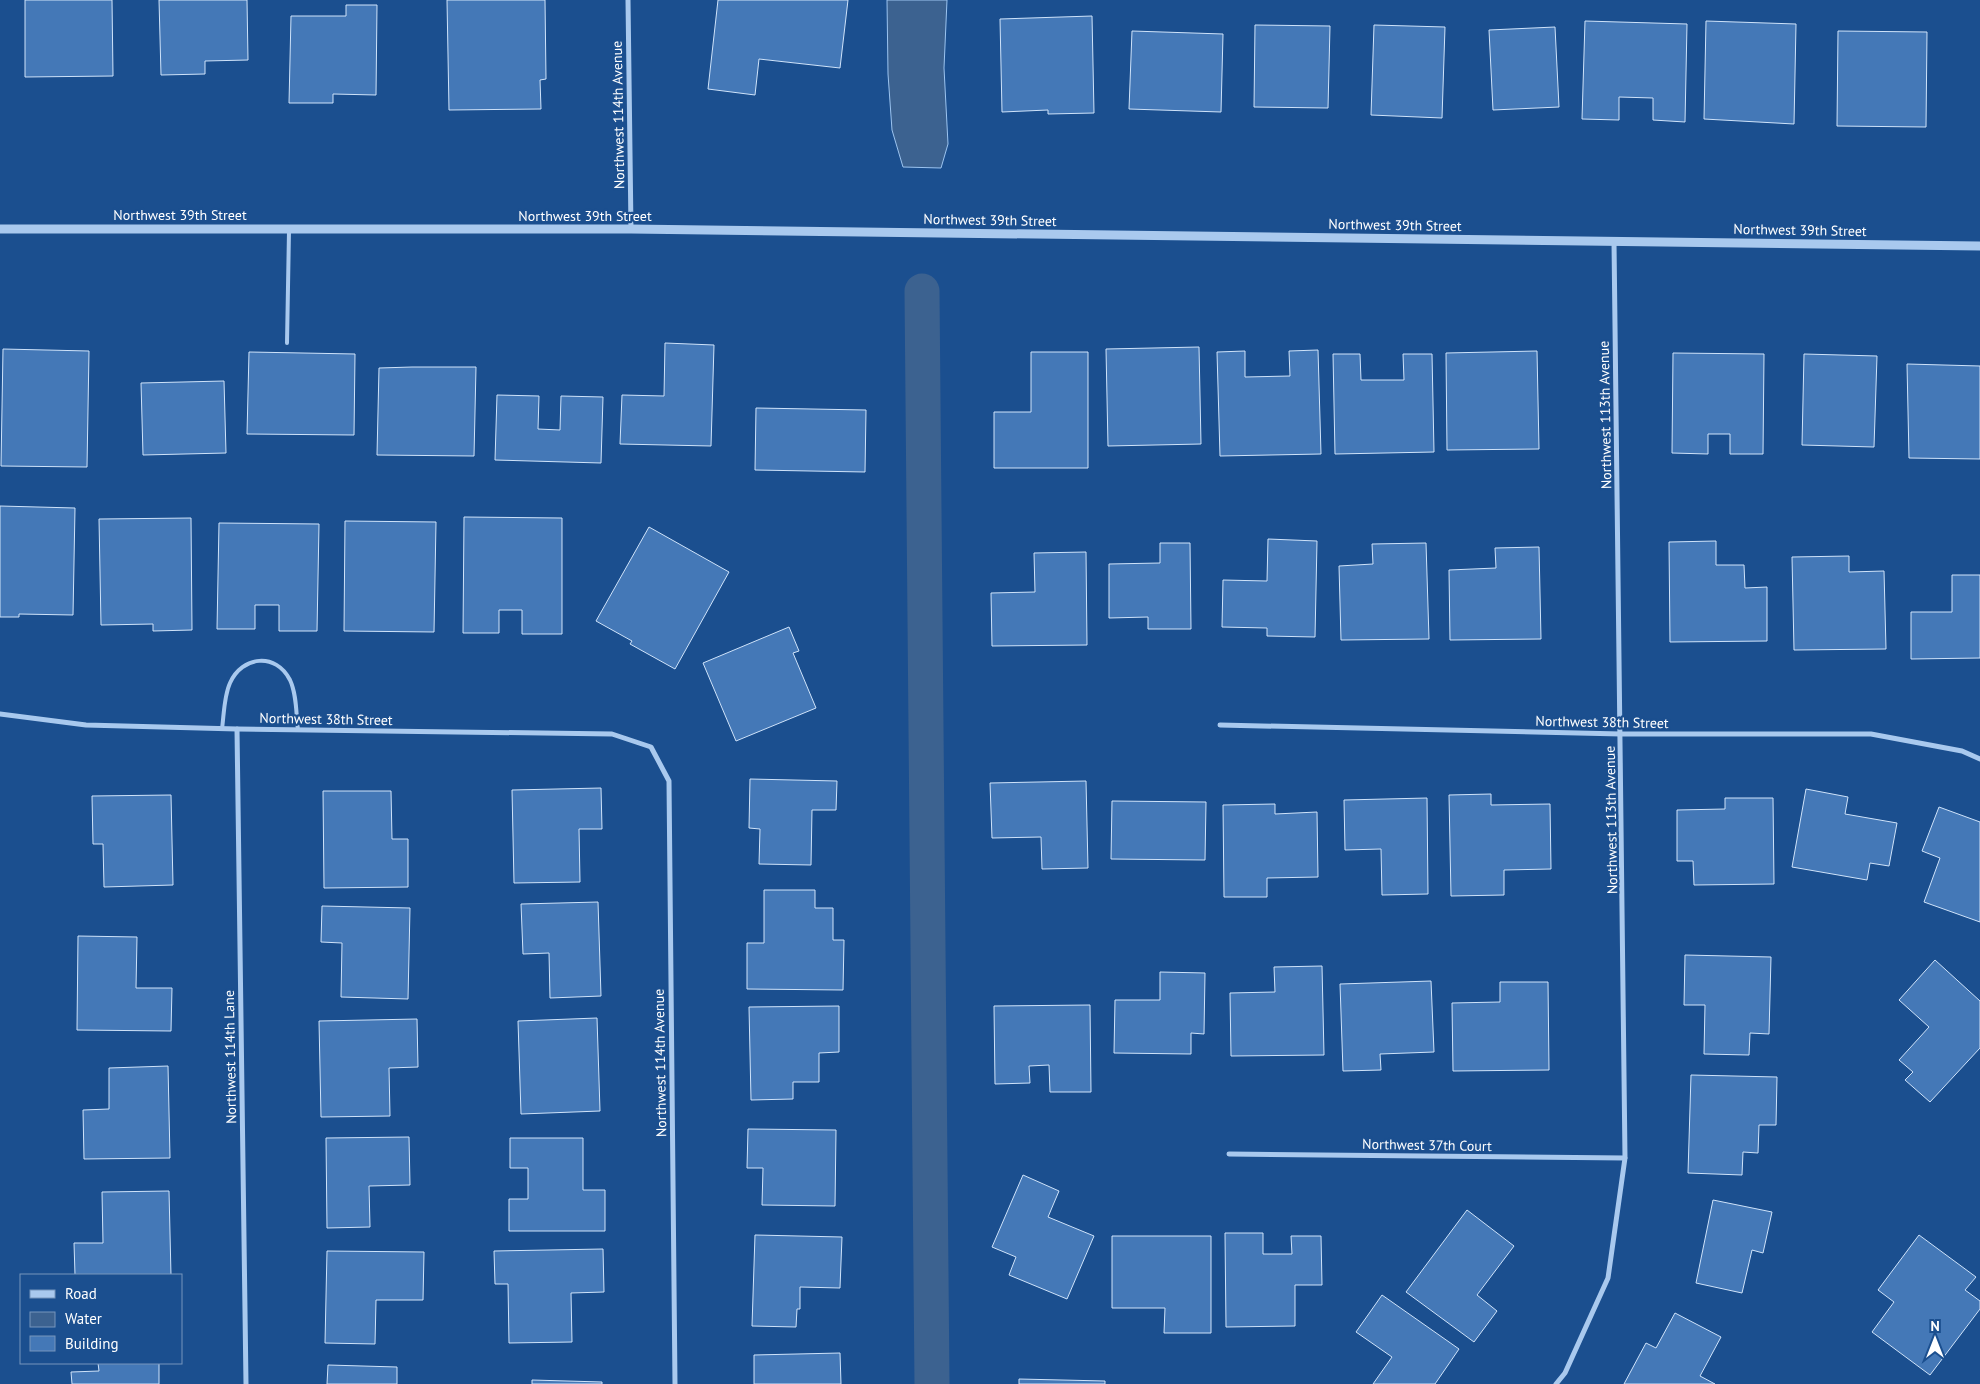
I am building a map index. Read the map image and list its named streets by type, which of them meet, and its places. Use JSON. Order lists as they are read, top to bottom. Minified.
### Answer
{"streets":{"street":["Northwest 114th Avenue","Northwest 39th Street","Northwest 113th Avenue","Northwest 38th Street","Northwest 114th Lane","Northwest 37th Court"]},"crossings":[["Northwest 114th Avenue","Northwest 39th Street"],["Northwest 114th Avenue","Northwest 38th Street"],["Northwest 39th Street","Northwest 113th Avenue"],["Northwest 113th Avenue","Northwest 38th Street"],["Northwest 113th Avenue","Northwest 37th Court"],["Northwest 38th Street","Northwest 114th Lane"]],"legend":["Road","Water","Building"],"north":"top"}
